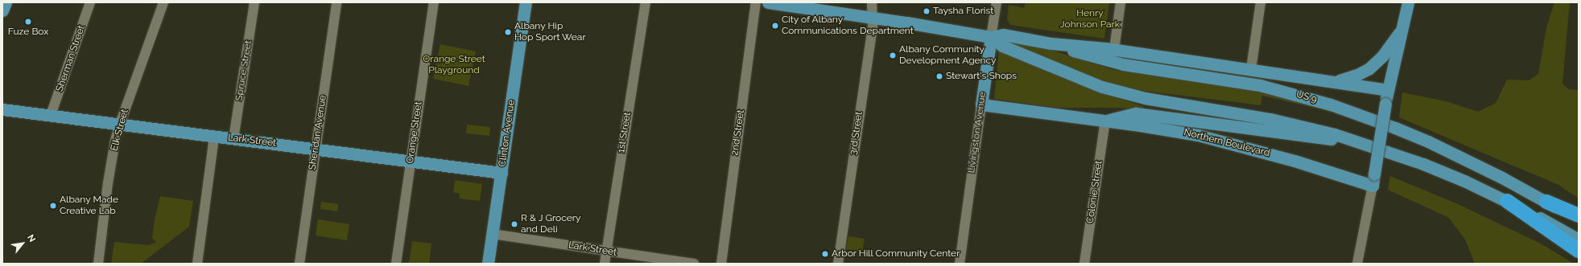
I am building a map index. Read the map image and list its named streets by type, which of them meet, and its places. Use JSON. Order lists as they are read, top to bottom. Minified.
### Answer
{"streets":{"main road":["US 9","Livingston Avenue","Clinton Avenue","Lark Street","Northern Boulevard"],"street":["Sherman Street","Spruce Street","Elk Street","Sheridan Avenue","Orange Street","1st Street","2nd Street","3rd Street","Colonie Street"]},"crossings":[["Sherman Street","Lark Street"],["Spruce Street","Lark Street"],["US 9","Livingston Avenue"],["US 9","3rd Street"],["Elk Street","Lark Street"],["Sheridan Avenue","Lark Street"],["Orange Street","Lark Street"],["1st Street","Lark Street"],["Livingston Avenue","Northern Boulevard"],["Clinton Avenue","Lark Street"],["Northern Boulevard","Colonie Street"]],"parks":["Henry Johnson Park","Orange Street Playground"],"places":["Taysha Florist","Fuze Box","City of Albany Communications Department","Albany Hip Hop Sport Wear","Albany Community Development Agency","Stewart's Shops","Albany Made Creative Lab","R & J Grocery and Deli","Arbor Hill Community Center"],"north":"top right"}
